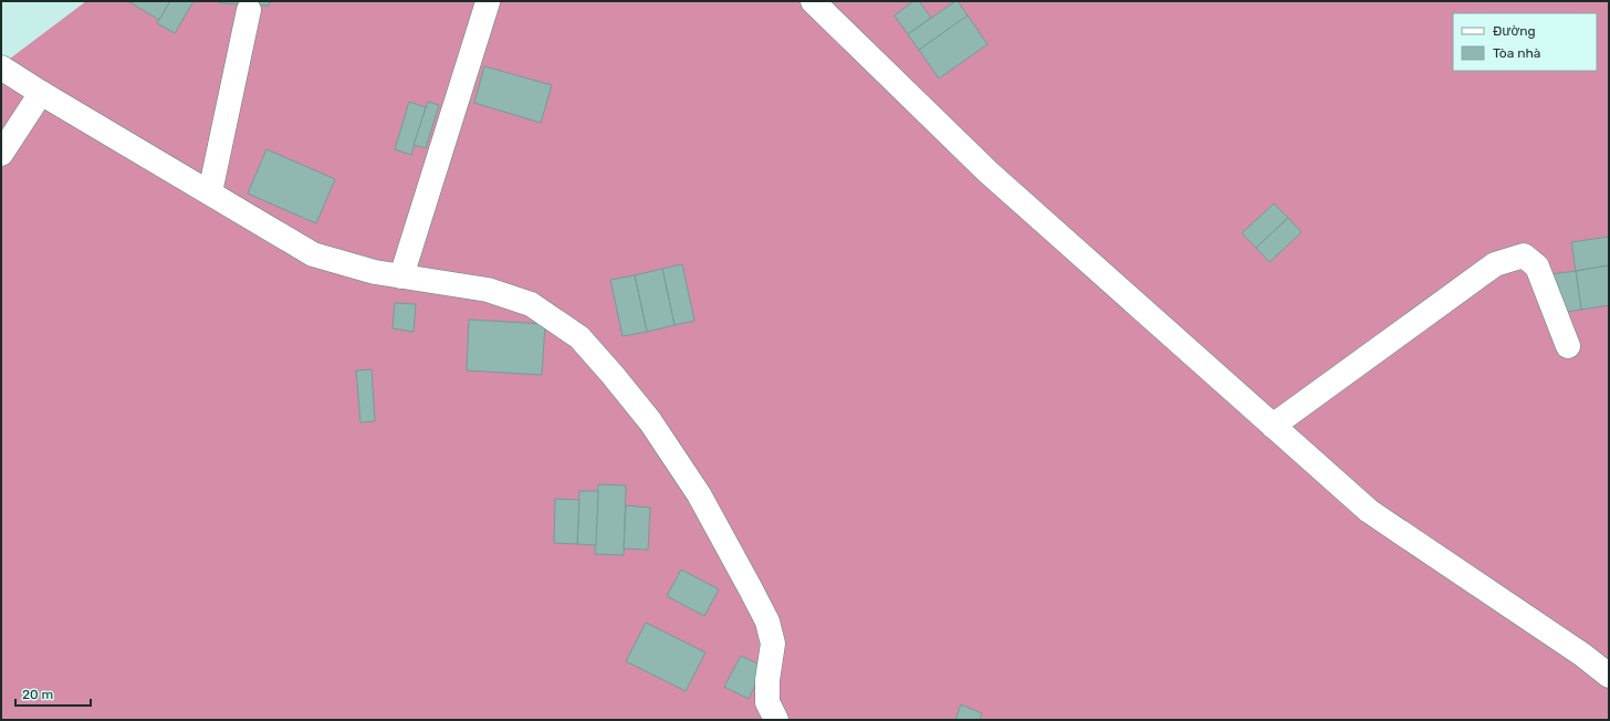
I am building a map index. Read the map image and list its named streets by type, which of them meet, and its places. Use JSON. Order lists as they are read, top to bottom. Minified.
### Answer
{"legend":["Đường","Tòa nhà"],"scale_bar":"20 m"}
